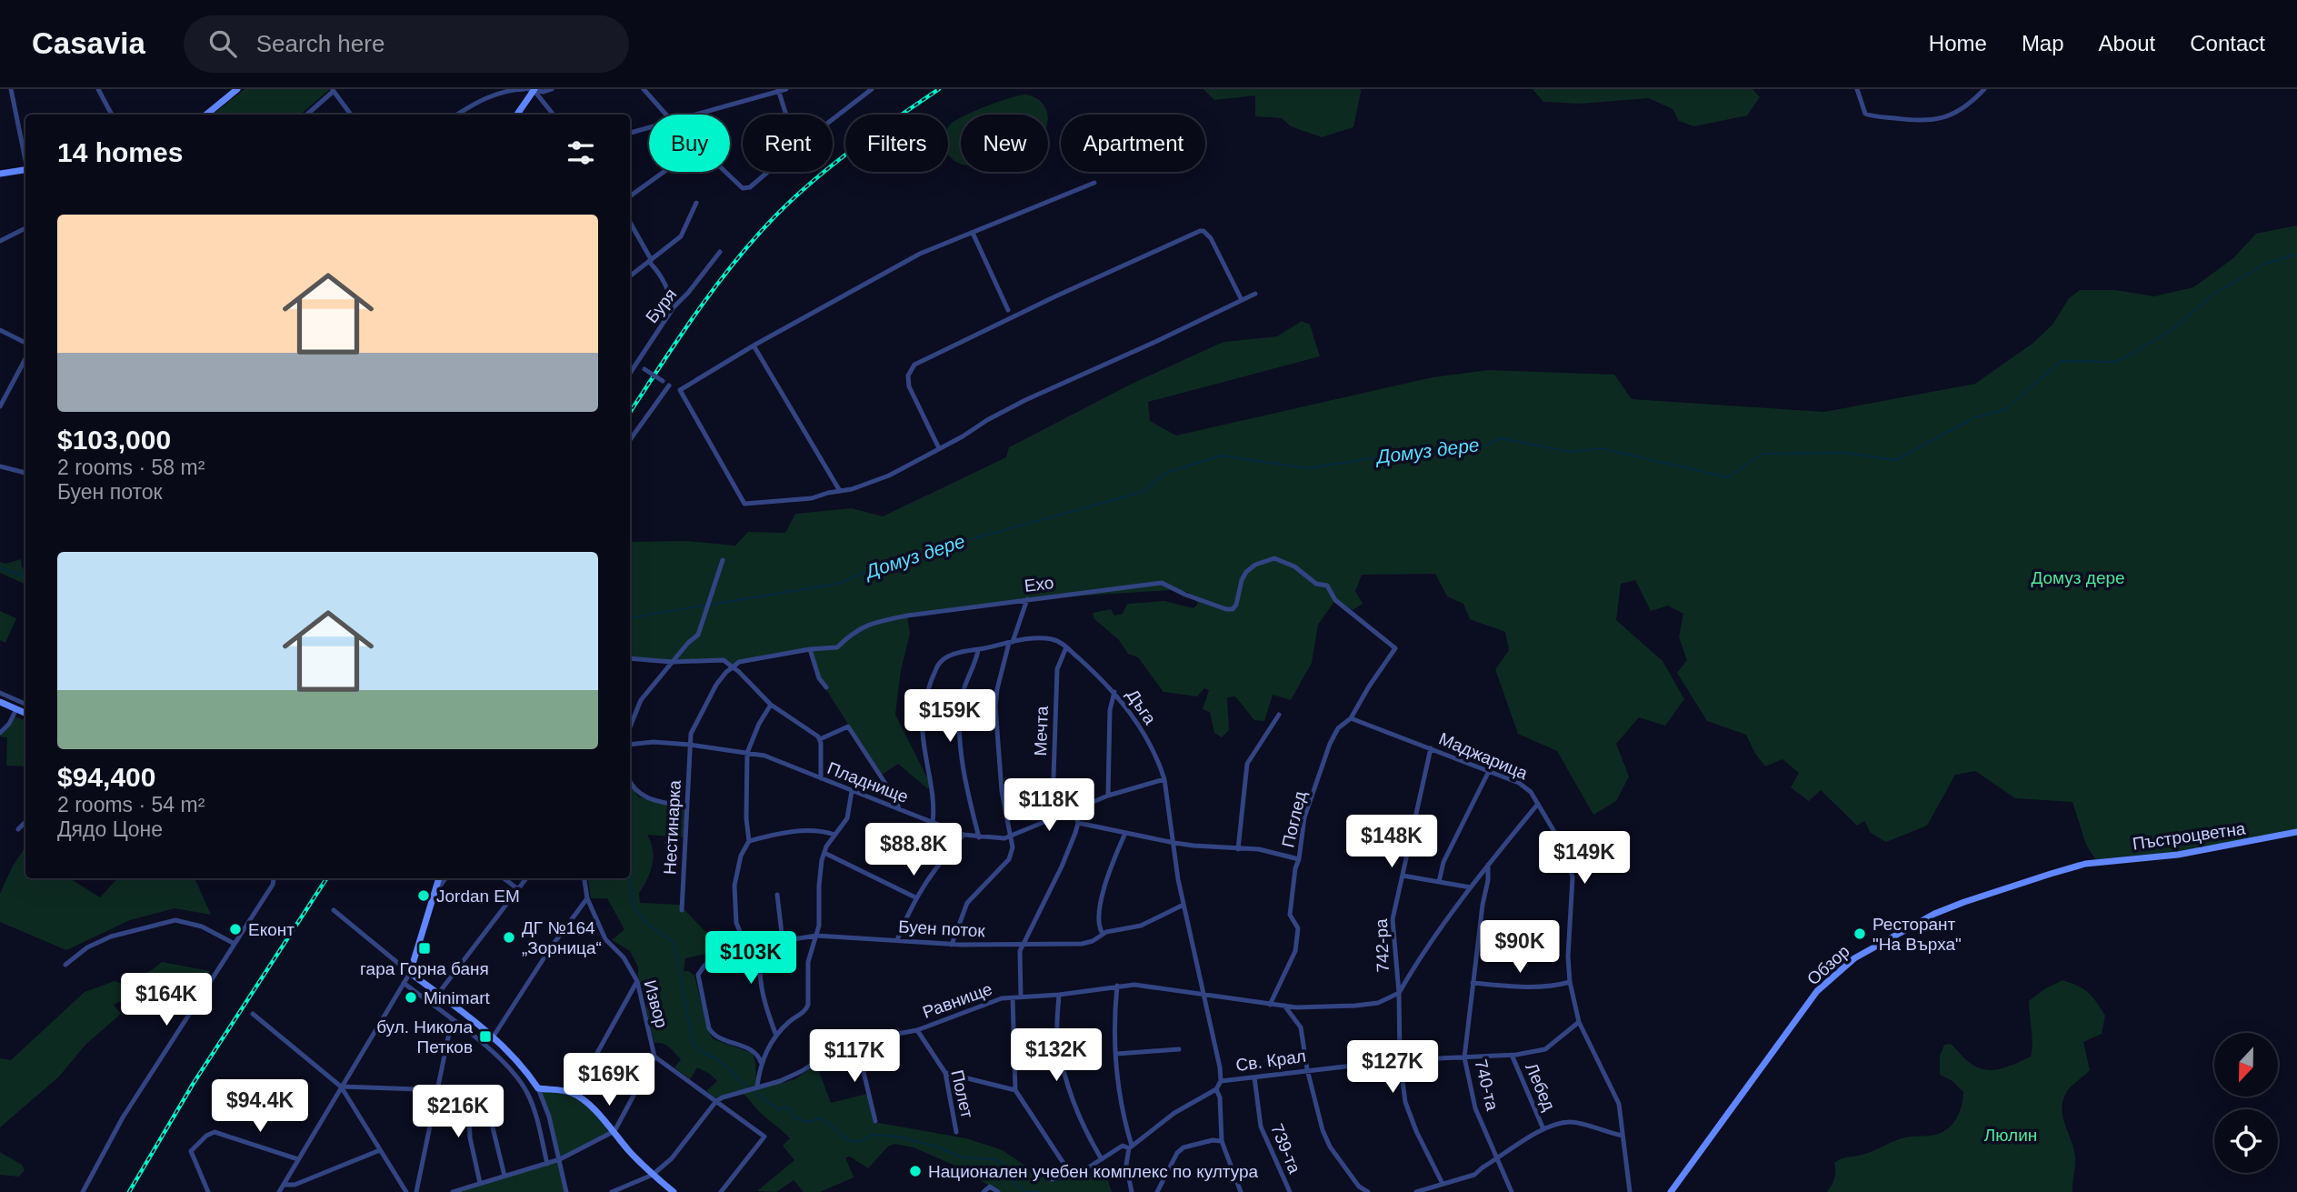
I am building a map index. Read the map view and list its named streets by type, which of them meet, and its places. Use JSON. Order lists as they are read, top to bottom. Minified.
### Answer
{"streets":{"street":["Буря","Ехо","Дъга","Мечта","Маджарица","Пладнище","Поглед","Нестинарка","Пъстроцветна","Буен поток","742-ра","Обзор","Равнище","Извор","Св. Крал","740-та","Лебед","Полет","739-та"]},"crossings":[["Ехо","Поглед"],["Ехо","Нестинарка"],["Дъга","Мечта"],["Дъга","Пладнище"],["Дъга","Буен поток"],["Дъга","Равнище"],["Дъга","Св. Крал"],["Мечта","Пладнище"],["Маджарица","Поглед"],["Маджарица","742-ра"],["Маджарица","Св. Крал"],["Пладнище","Нестинарка"],["Поглед","Равнище"],["Пъстроцветна","Обзор"],["742-ра","Равнище"],["742-ра","Св. Крал"],["Равнище","Полет"],["Св. Крал","740-та"],["Св. Крал","Лебед"],["Св. Крал","739-та"]],"water":["Домуз дере"],"parks":["Домуз дере","Люлин"],"places":{"other":["Jordan EM","Еконт","Ресторант \"На Върха\"","ДГ №164 „Зорница“","Minimart","Национален учебен комплекс по култура"],"transit":["гара Горна баня","бул. Никола Петков"]},"north":"bottom","page":{"header":"Casavia","search":"Search here","nav":["Home","Map","About","Contact"],"chip":["Buy","Rent","Filters","New","Apartment"],"heading":"14 homes","list":[{"name":"$103,000","note":"2 rooms · 58 m² · Буен поток"},{"name":"$94,400","note":"2 rooms · 54 m² · Дядо Цоне"}],"price":["$159K","$118K","$148K","$88.8K","$149K","$90K","$103K","$164K","$132K","$117K","$127K","$169K","$94.4K","$216K"]}}
